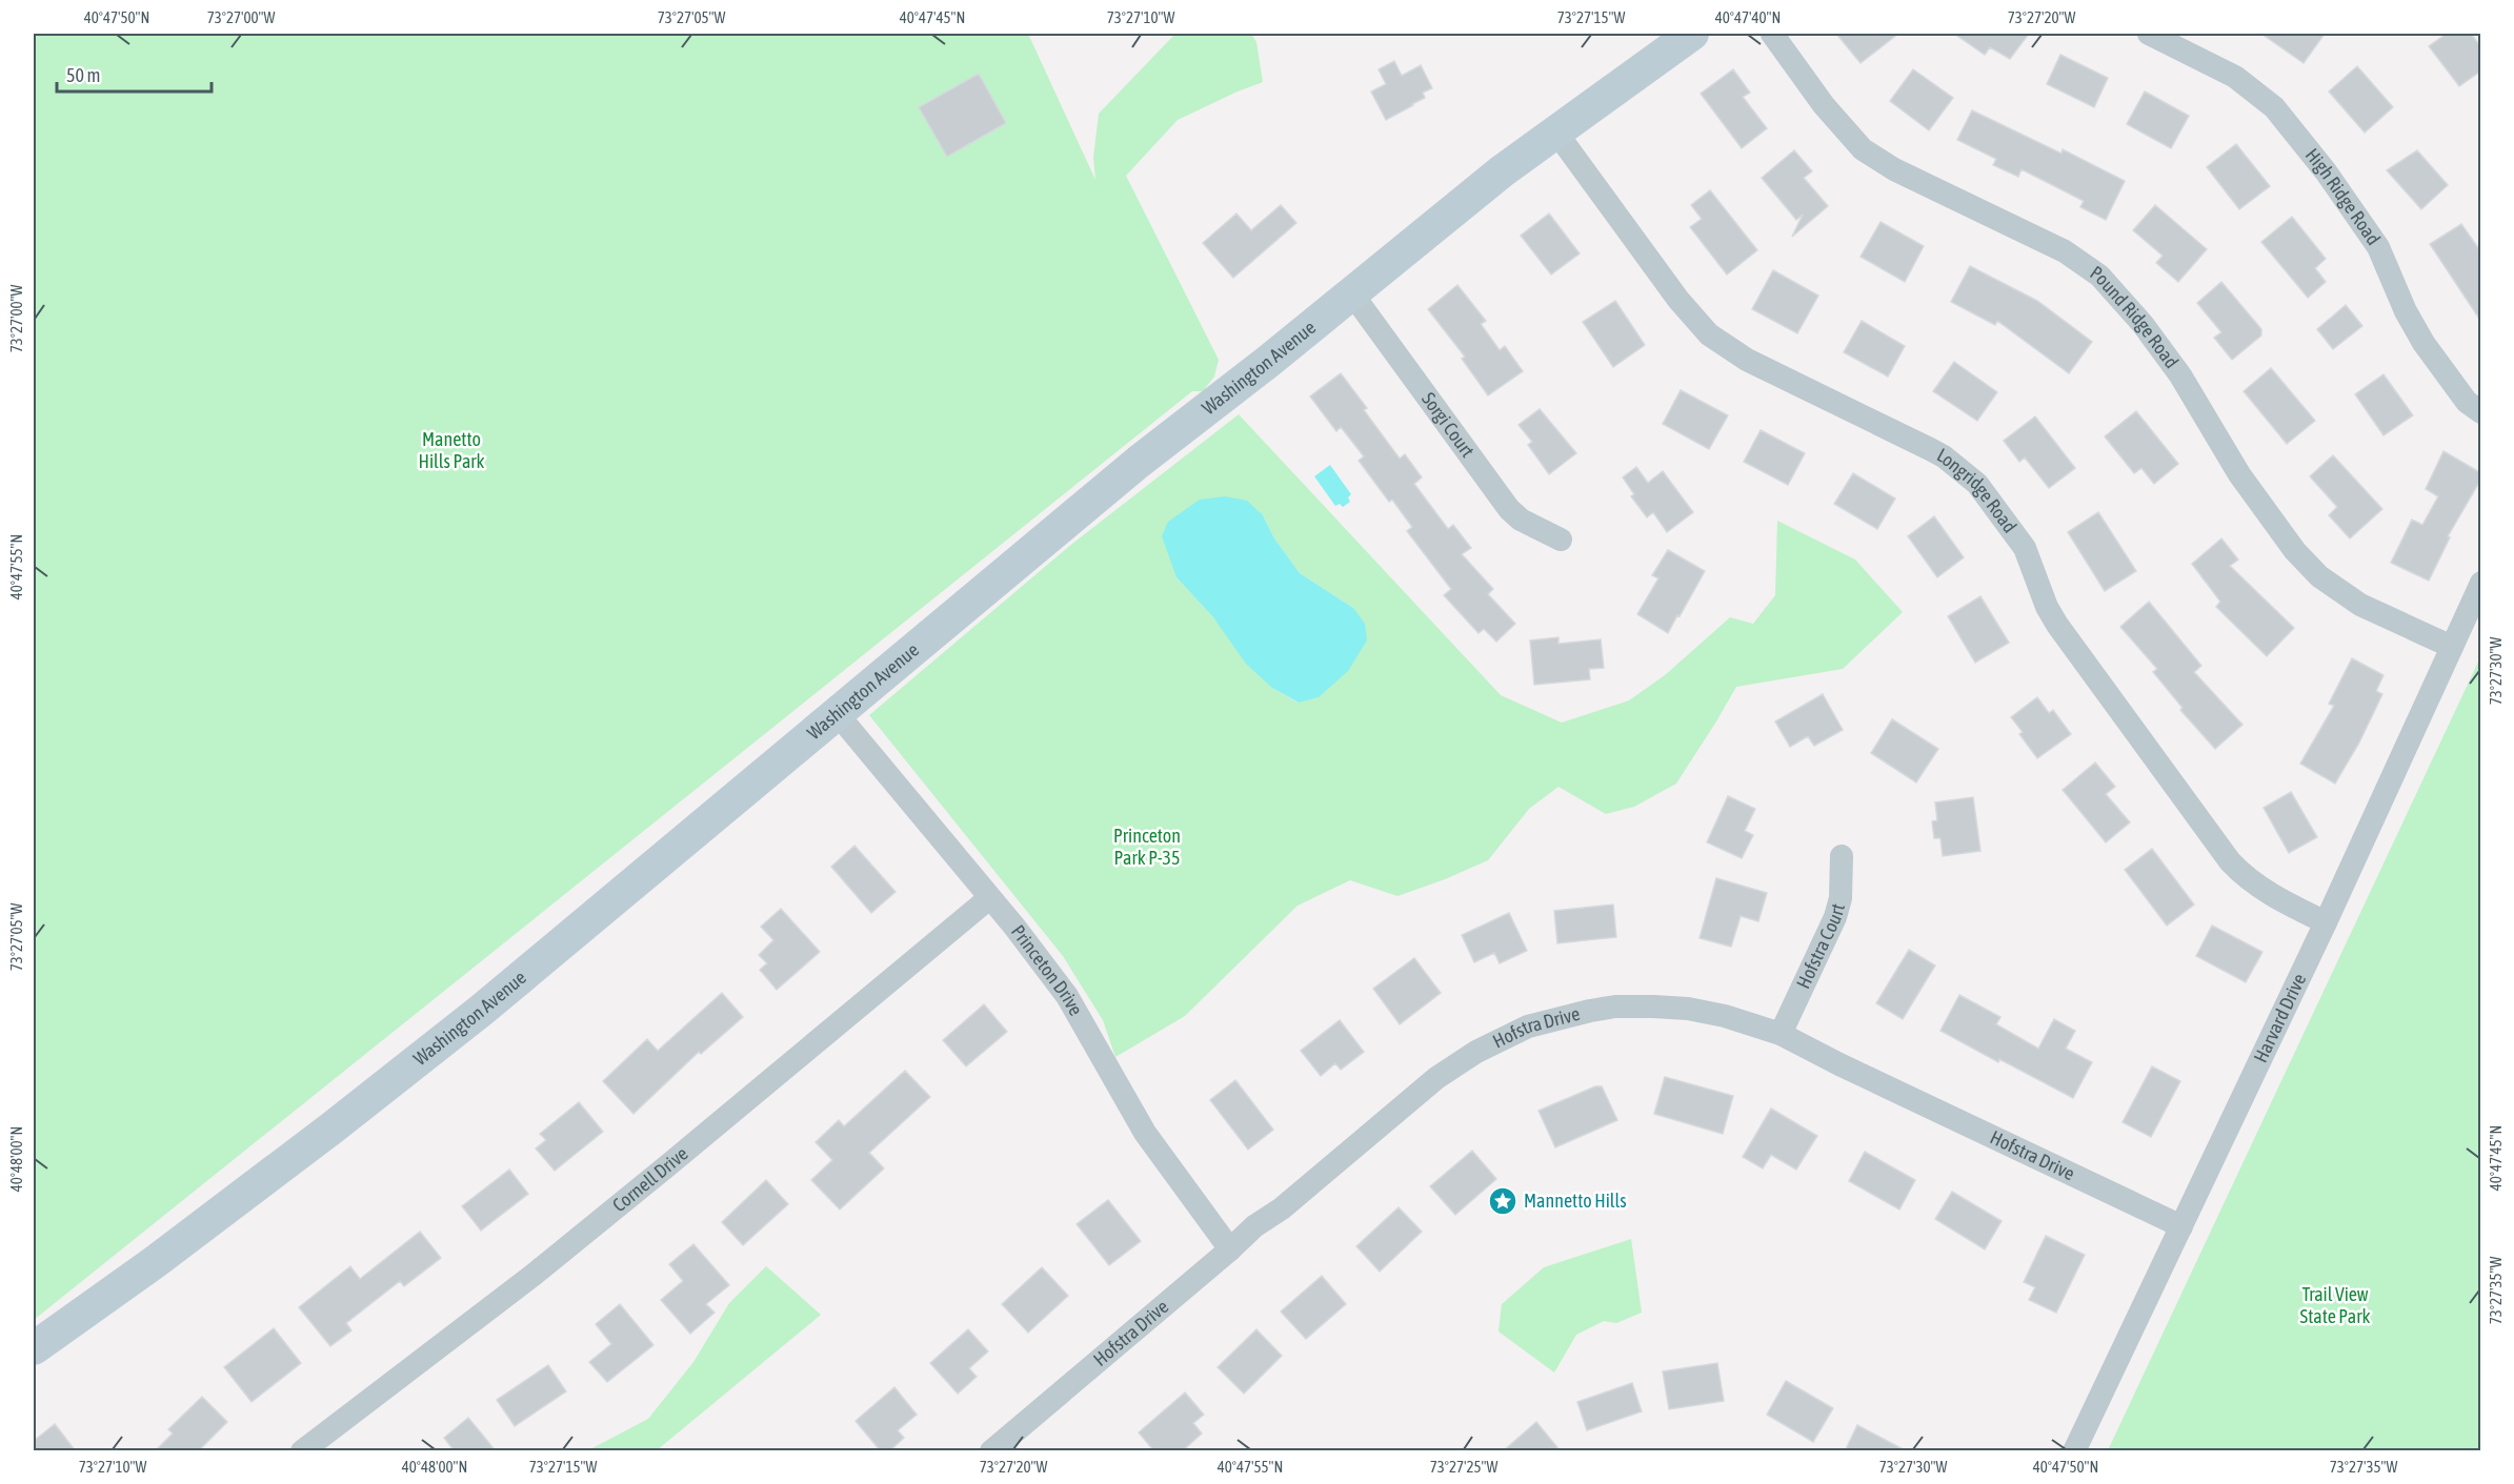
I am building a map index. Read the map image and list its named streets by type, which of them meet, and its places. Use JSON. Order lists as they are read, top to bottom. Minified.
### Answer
{"streets":{"main road":["Washington Avenue"],"street":["High Ridge Road","Pound Ridge Road","Sorgi Court","Longridge Road","Hofstra Court","Princeton Drive","Harvard Drive","Hofstra Drive","Cornell Drive"]},"crossings":[["Pound Ridge Road","Harvard Drive"],["Washington Avenue","Sorgi Court"],["Washington Avenue","Longridge Road"],["Washington Avenue","Princeton Drive"],["Longridge Road","Harvard Drive"],["Hofstra Court","Hofstra Drive"],["Princeton Drive","Hofstra Drive"],["Princeton Drive","Cornell Drive"],["Harvard Drive","Hofstra Drive"]],"parks":["Manetto Hills Park","Princeton Park P-35","Trail View State Park"],"places":{"place":["Mannetto Hills"]},"scale_bar":"50 m","coordinates":["40°47'50\"N","73°27'00\"W","73°27'05\"W","40°47'45\"N","73°27'10\"W","73°27'15\"W","40°47'40\"N","73°27'20\"W","40°47'55\"N","73°27'30\"W","40°48'00\"N","73°27'35\"W","73°27'25\"W"]}
